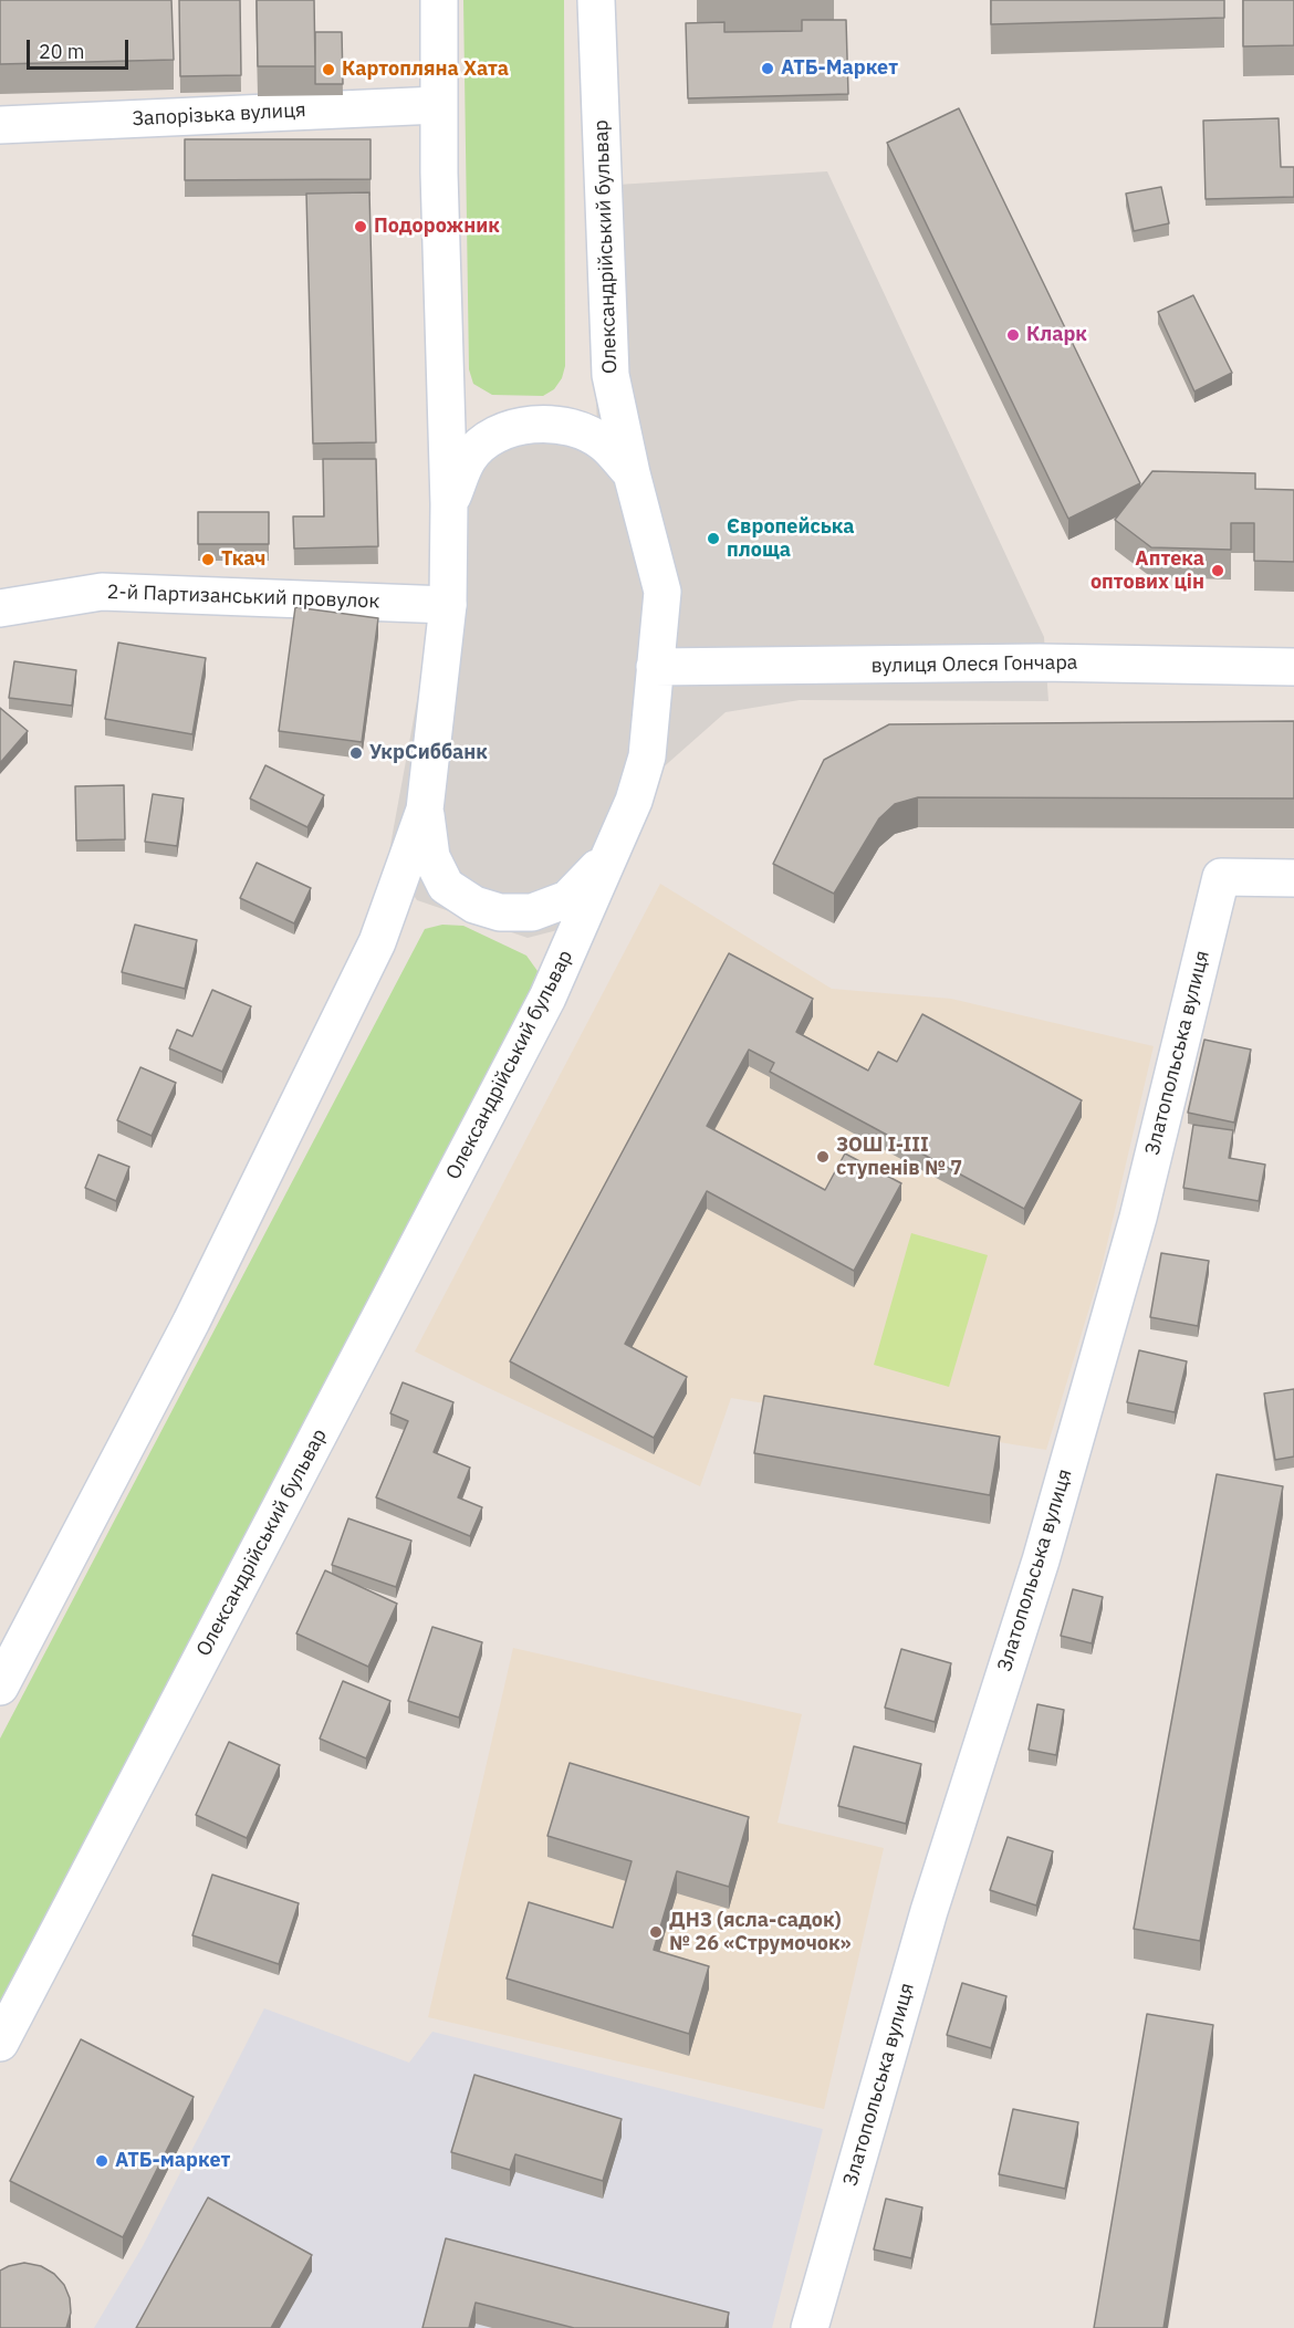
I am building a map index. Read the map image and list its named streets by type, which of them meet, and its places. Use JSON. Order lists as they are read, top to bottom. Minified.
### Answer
{"streets":{"main road":["Запорізька вулиця","Олександрійський бульвар","2-й Партизанський провулок","вулиця Олеся Гончара","Златопольська вулиця"]},"crossings":[["Олександрійський бульвар","вулиця Олеся Гончара"]],"places":["АТБ-Маркет","Картопляна Хата","Подорожник","Кларк","Європейська площа","Ткач","Аптека оптових цін","УкрСиббанк","ЗОШ І-ІІІ ступенів № 7","ДНЗ (ясла-садок) № 26 «Струмочок»","АТБ-маркет"],"scale_bar":"20 m"}
